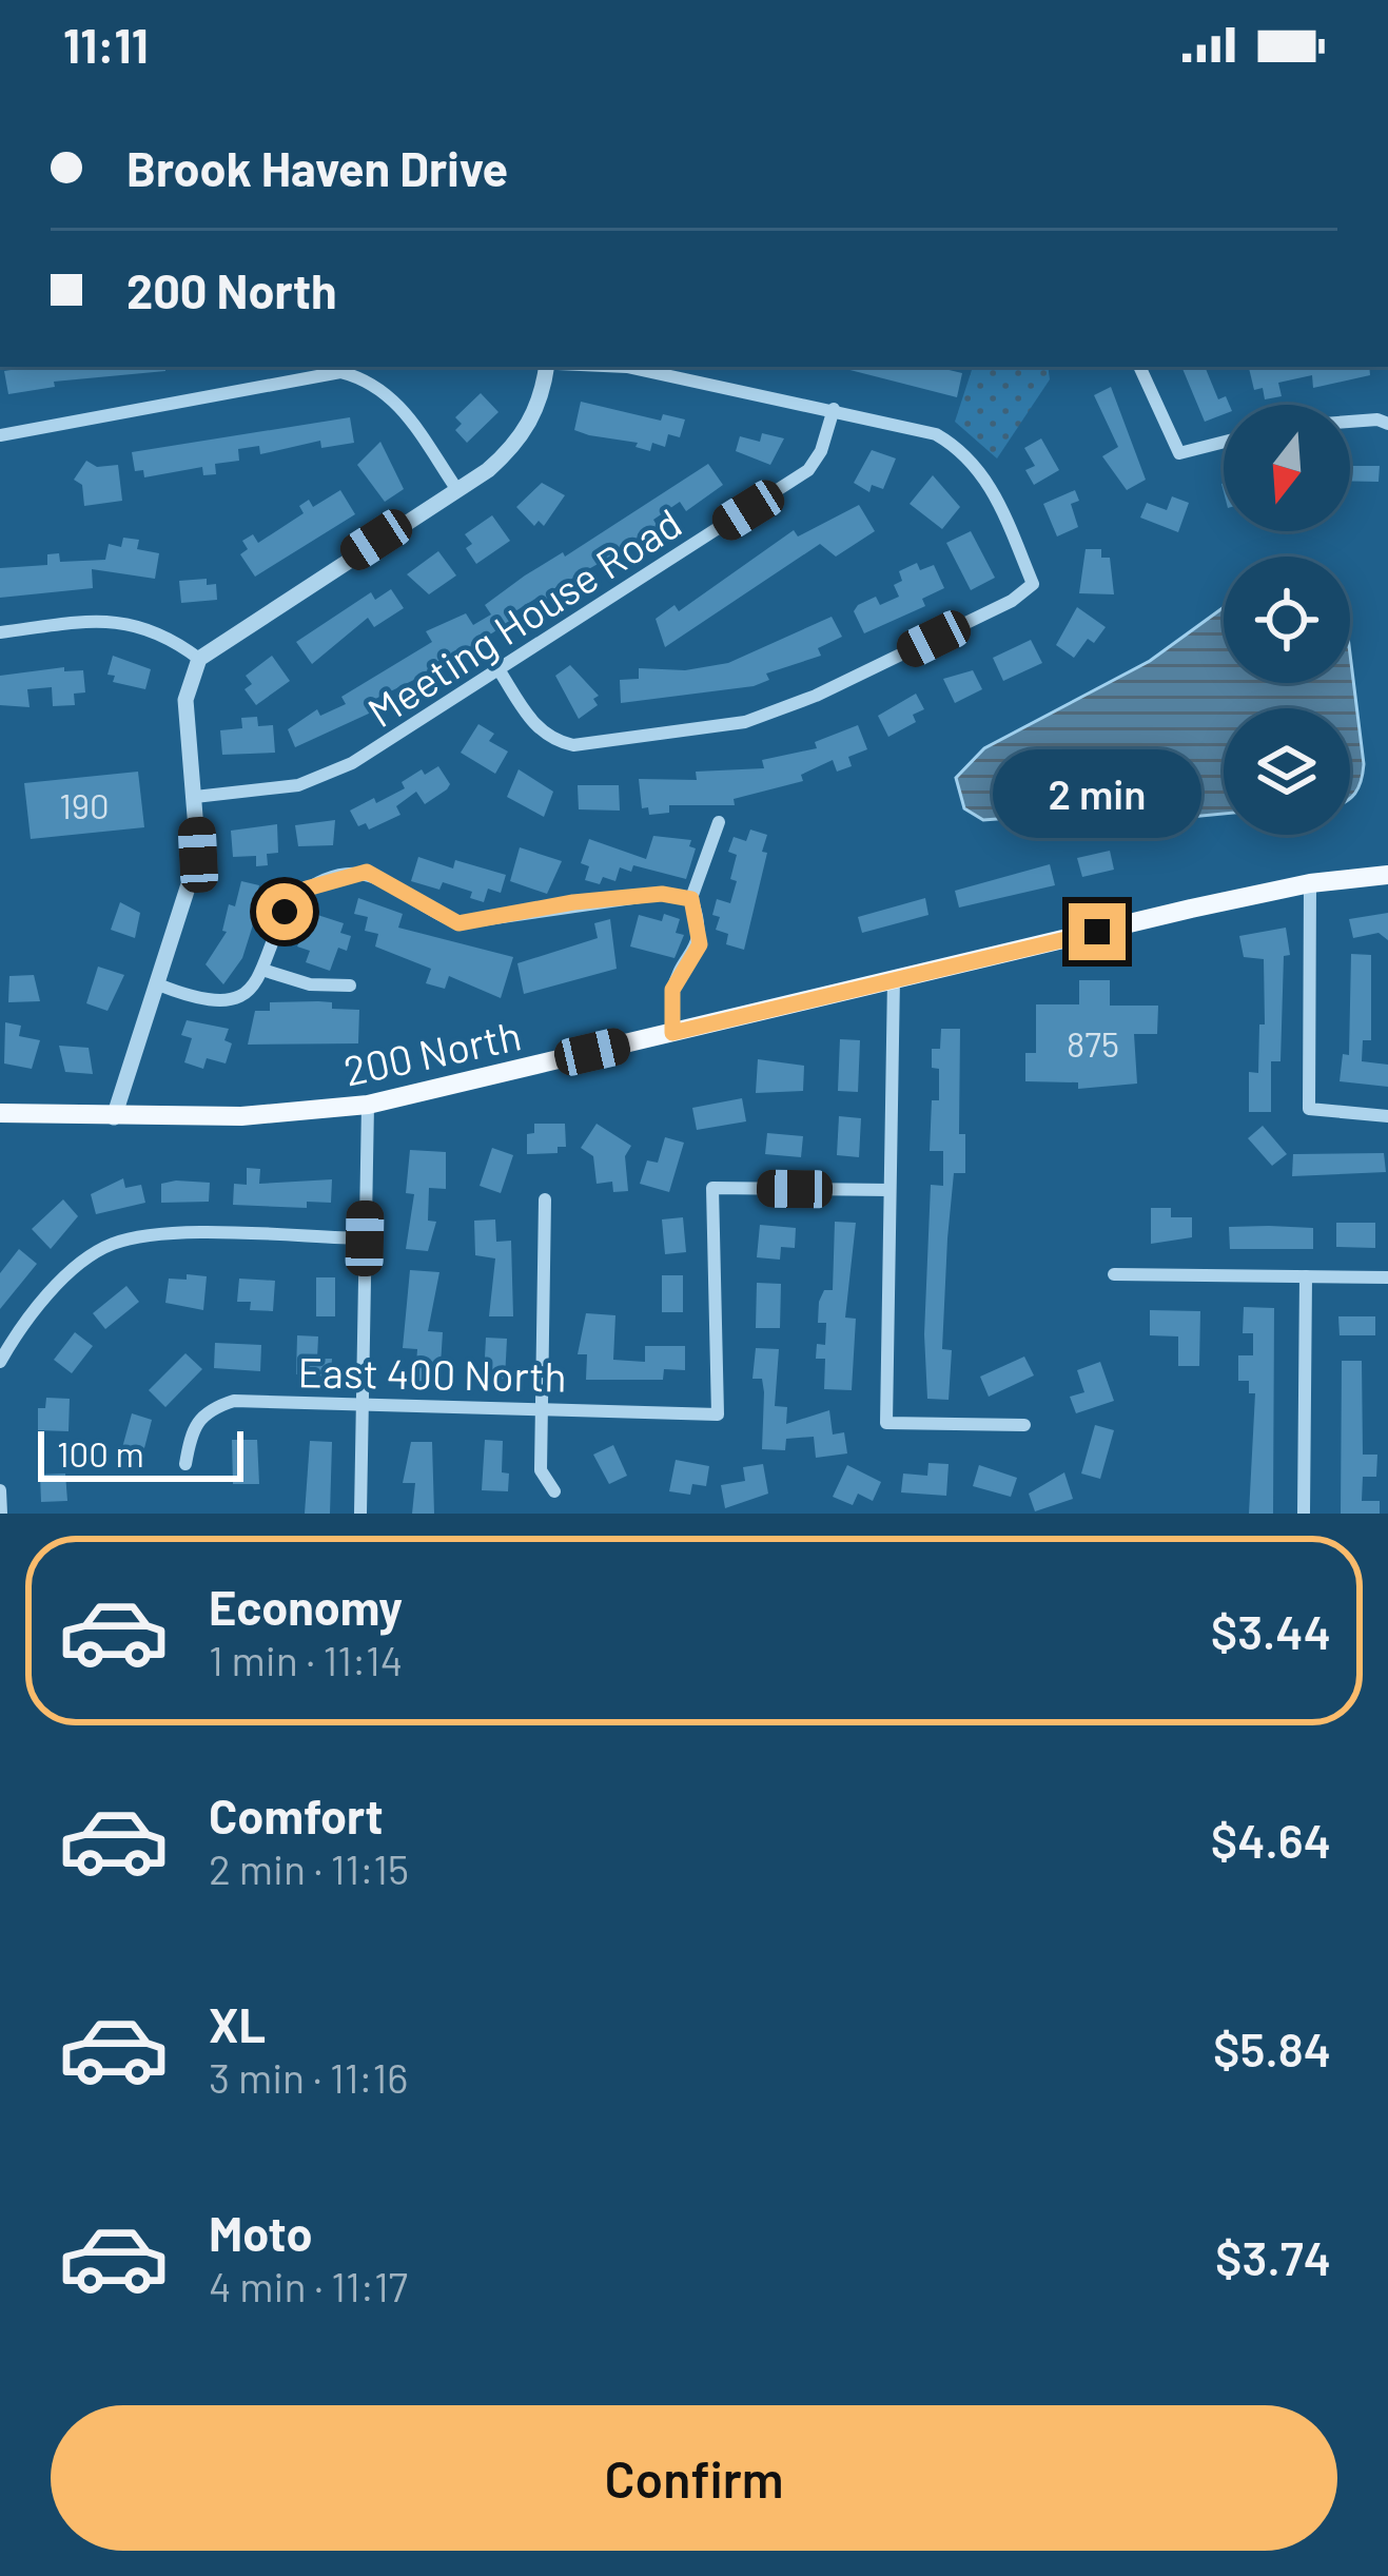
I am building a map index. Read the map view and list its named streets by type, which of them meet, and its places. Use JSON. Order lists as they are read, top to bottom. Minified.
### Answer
{"streets":{"main road":["200 North"],"street":["Meeting House Road","East 400 North"]},"house_numbers":["190","875"],"scale_bar":"100 m","north":"bottom","page":{"status":"11:11","banner":["Brook Haven Drive","200 North"],"bubble":"2 min","scale":"100 m","list":[{"name":"Economy","note":"1 min · 11:14","value":"$3.44"},{"name":"Comfort","note":"2 min · 11:15","value":"$4.64"},{"name":"XL","note":"3 min · 11:16","value":"$5.84"},{"name":"Moto","note":"4 min · 11:17","value":"$3.74"}],"buttons":"Confirm"}}
